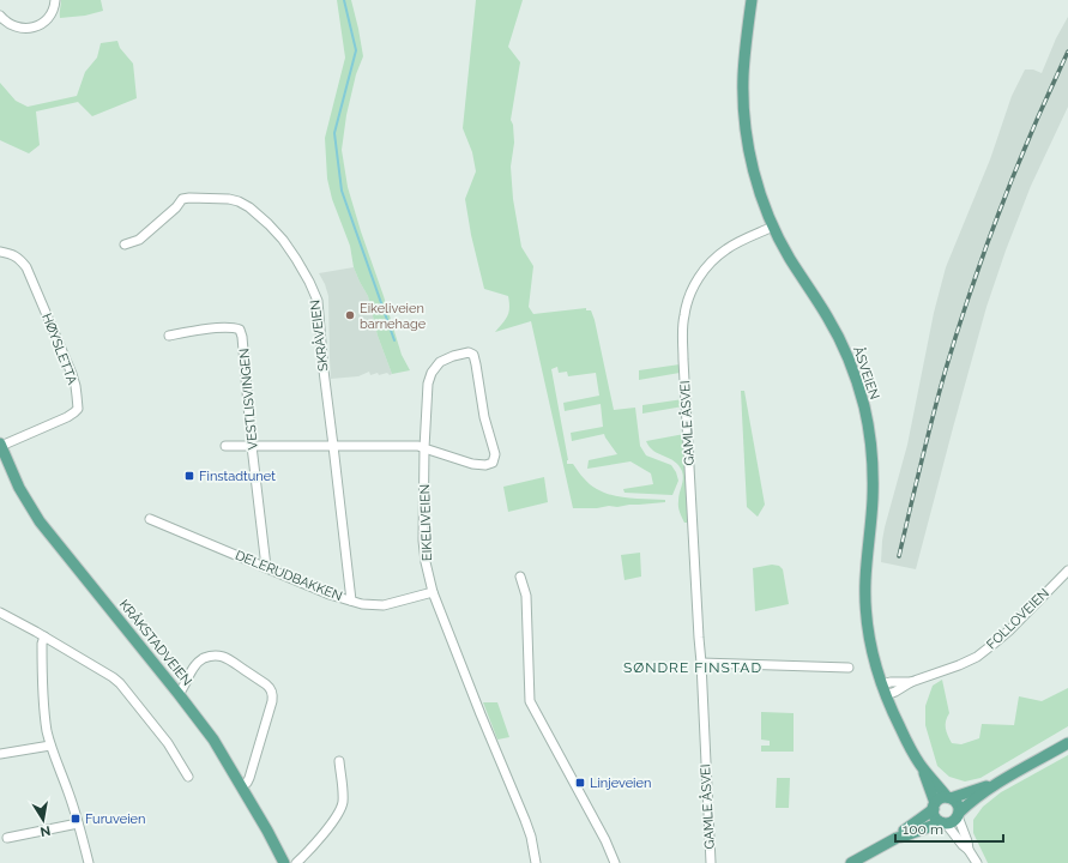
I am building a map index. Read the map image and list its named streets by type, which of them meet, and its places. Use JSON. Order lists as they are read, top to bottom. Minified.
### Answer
{"streets":{"main road":["ÅSVEIEN","KRÅKSTADVEIEN"],"street":["SKRÅVEIEN","HØYSLETTA","VESTLISVINGEN","GAMLE ÅSVEI","EIKELIVEIEN","DELERUDBAKKEN","FOLLOVEIEN"]},"crossings":[["SKRÅVEIEN","DELERUDBAKKEN"],["HØYSLETTA","KRÅKSTADVEIEN"],["ÅSVEIEN","GAMLE ÅSVEI"],["ÅSVEIEN","FOLLOVEIEN"],["VESTLISVINGEN","DELERUDBAKKEN"],["EIKELIVEIEN","DELERUDBAKKEN"]],"districts":["SØNDRE FINSTAD"],"places":{"other":["Eikeliveien barnehage"],"transit":["Finstadtunet","Linjeveien","Furuveien"]},"scale_bar":"100 m","north":"bottom"}
